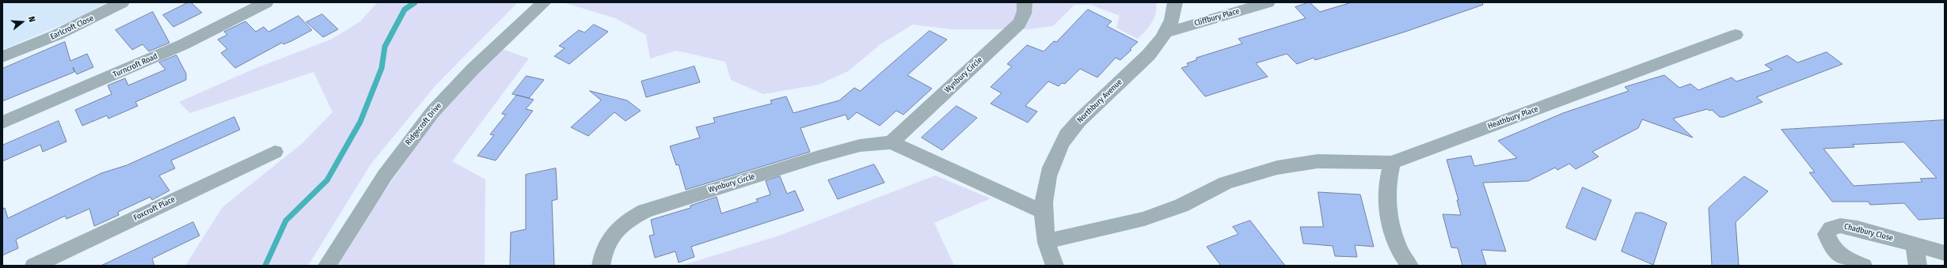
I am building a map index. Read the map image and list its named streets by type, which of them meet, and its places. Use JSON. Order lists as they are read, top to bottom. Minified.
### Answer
{"streets":{"street":["Cliffbury Place","Earlcroft Close","Turncroft Road","Wynbury Circle","Northbury Avenue","Heathbury Place","Ridgecroft Drive","Foxcroft Place","Chadbury Close"]},"crossings":[["Cliffbury Place","Northbury Avenue"],["Wynbury Circle","Northbury Avenue"]],"north":"right"}
